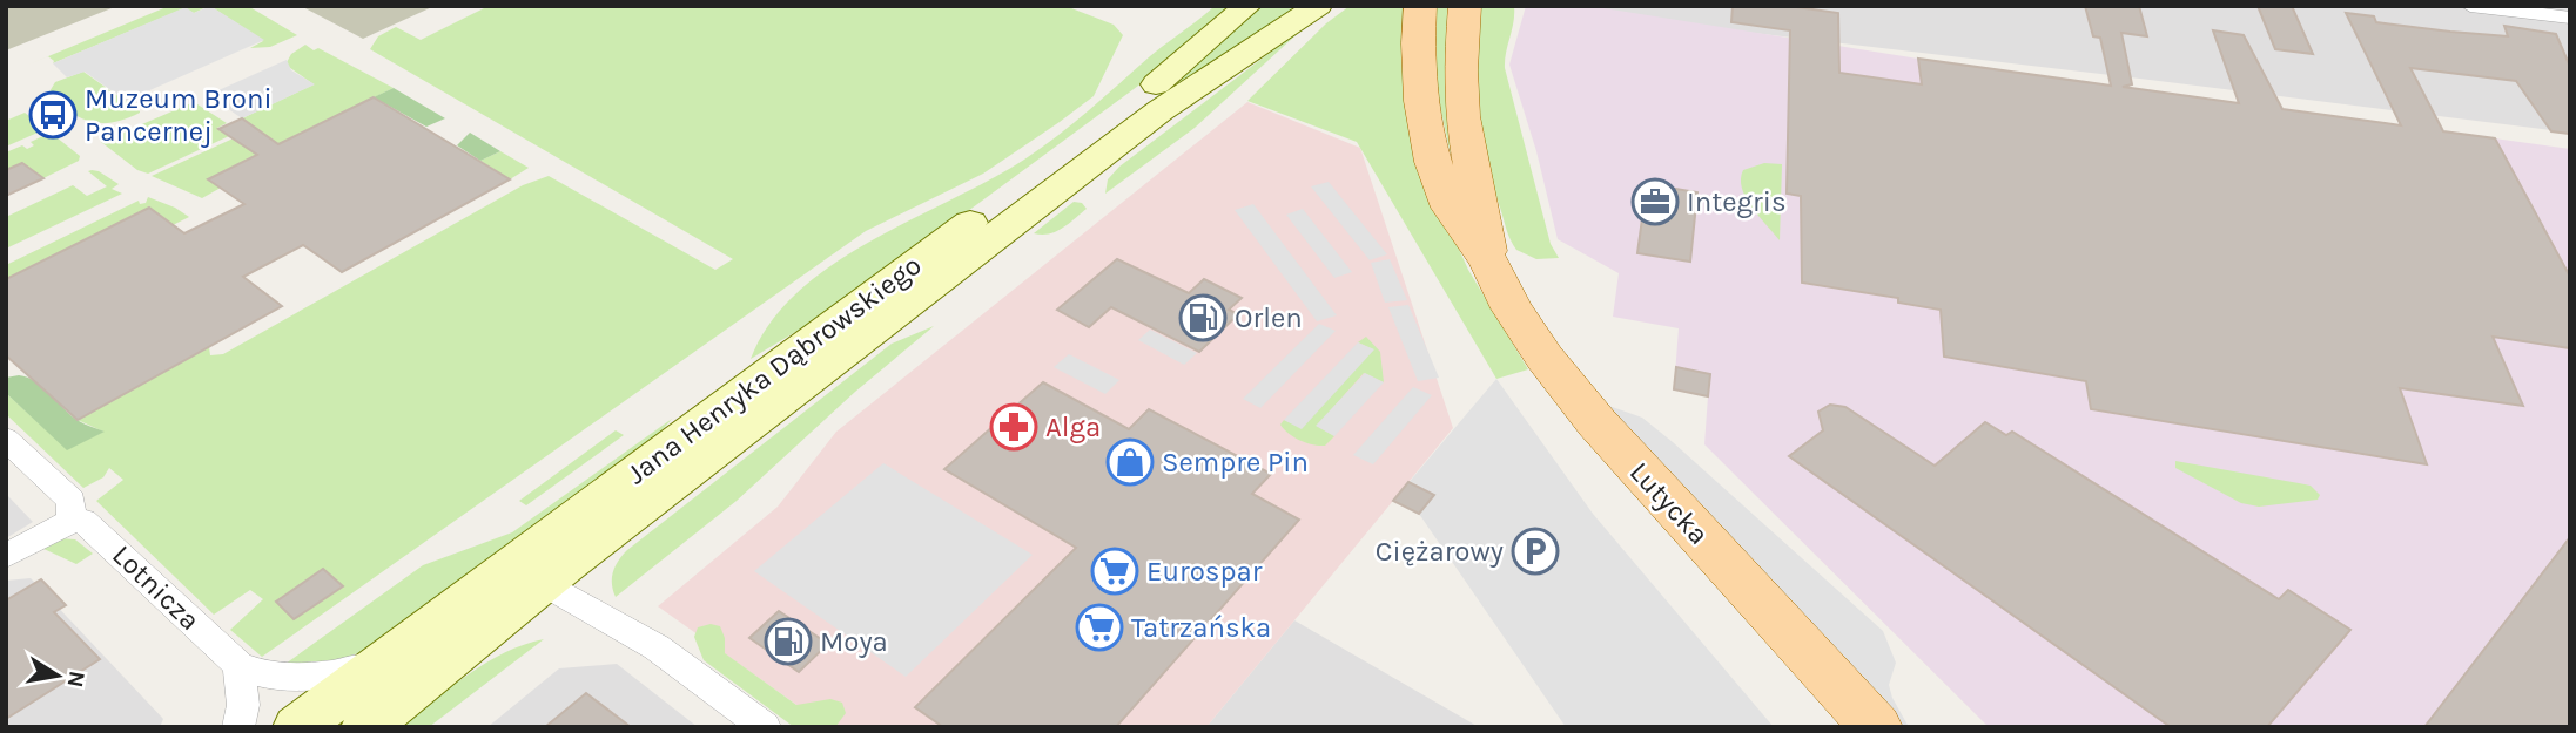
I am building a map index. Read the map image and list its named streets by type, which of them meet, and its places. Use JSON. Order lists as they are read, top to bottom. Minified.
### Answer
{"streets":{"main road":["Jana Henryka Dąbrowskiego","Lutycka"],"street":["Lotnicza"]},"crossings":[["Jana Henryka Dąbrowskiego","Lotnicza"]],"places":{"bus stop":["Muzeum Broni Pancernej"],"office":["Integris"],"fuel station":["Orlen","Moya"],"pharmacy":["Alga"],"shop":["Sempre Pin"],"parking":["Ciężarowy"],"supermarket":["Eurospar","Tatrzańska"]},"north":"right"}
